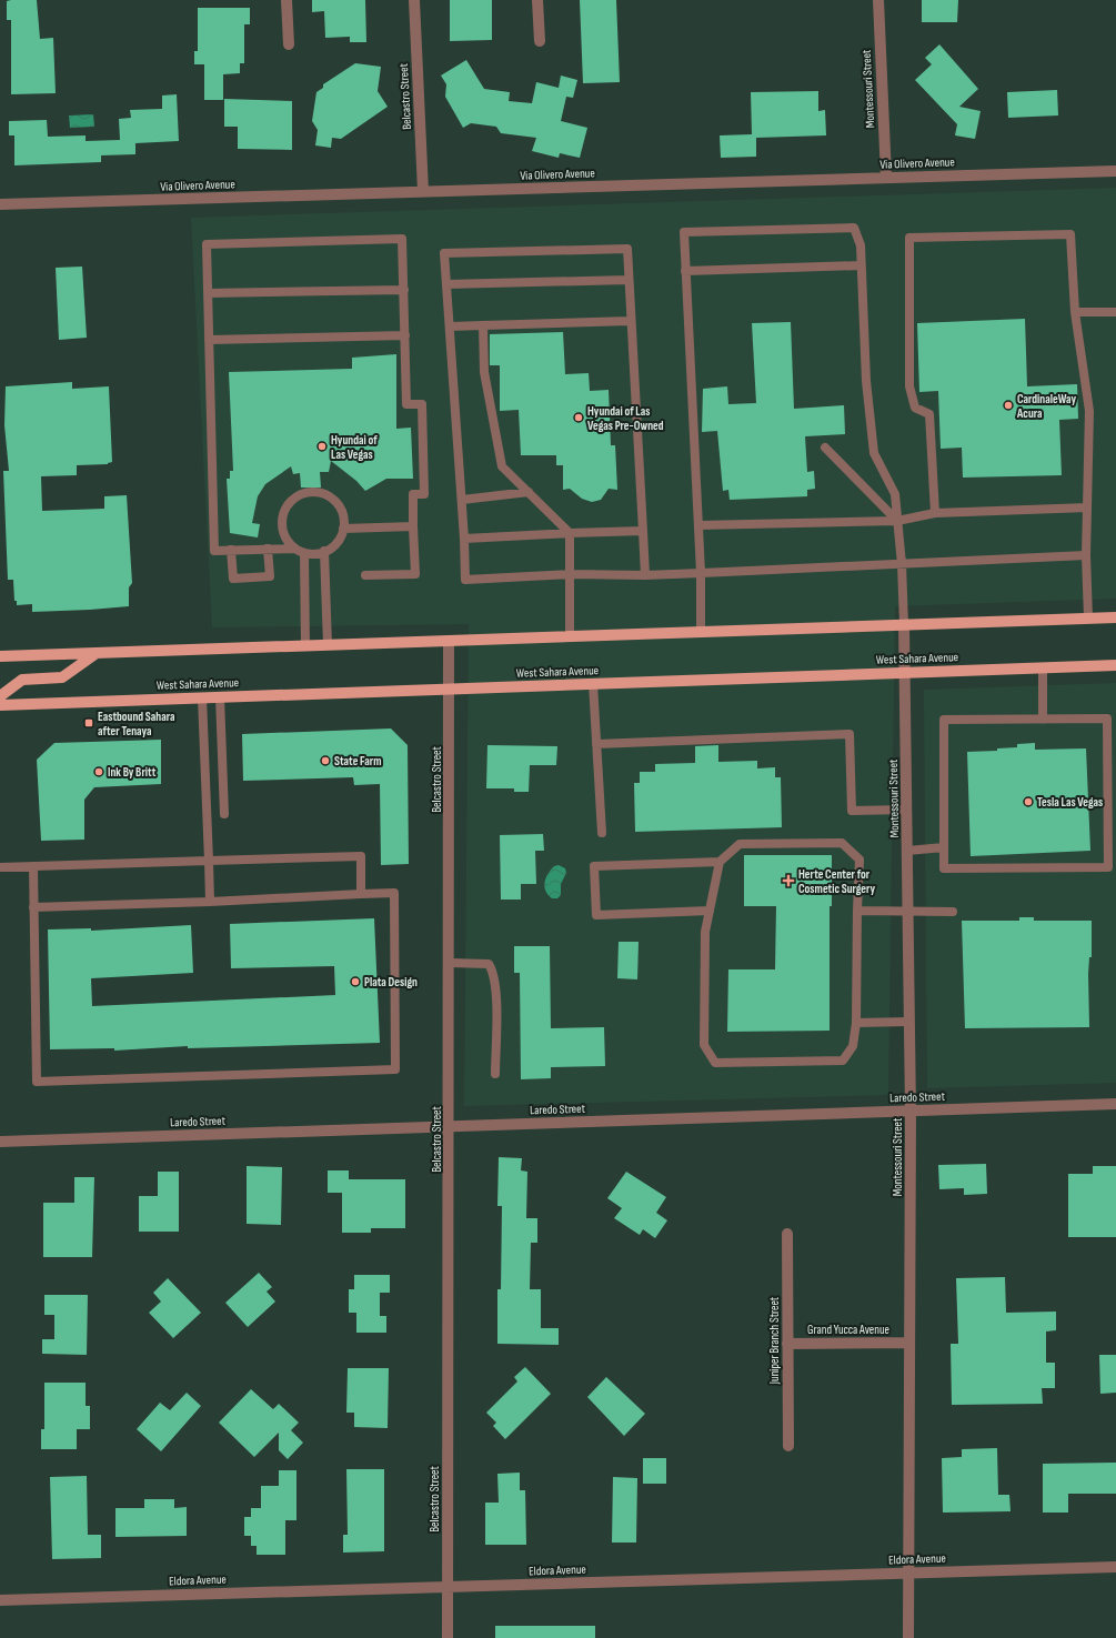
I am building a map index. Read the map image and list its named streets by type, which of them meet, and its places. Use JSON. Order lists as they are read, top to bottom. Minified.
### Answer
{"streets":{"main road":["West Sahara Avenue"],"street":["Montessouri Street","Belcastro Street","Via Olivero Avenue","Laredo Street","Grand Yucca Avenue","Juniper Branch Street","Eldora Avenue"]},"crossings":[["Montessouri Street","Via Olivero Avenue"],["Montessouri Street","West Sahara Avenue"],["Montessouri Street","Laredo Street"],["Montessouri Street","Grand Yucca Avenue"],["Montessouri Street","Eldora Avenue"],["Belcastro Street","Via Olivero Avenue"],["Belcastro Street","West Sahara Avenue"],["Belcastro Street","Laredo Street"],["Belcastro Street","Eldora Avenue"],["Grand Yucca Avenue","Juniper Branch Street"]],"places":{"other":["CardinaleWay Acura","Hyundai of Las Vegas Pre-Owned","Hyundai of Las Vegas","State Farm","Ink By Britt","Tesla Las Vegas","Plata Design"],"transit":["Eastbound Sahara after Tenaya"],"health":["Herte Center for Cosmetic Surgery"]}}
